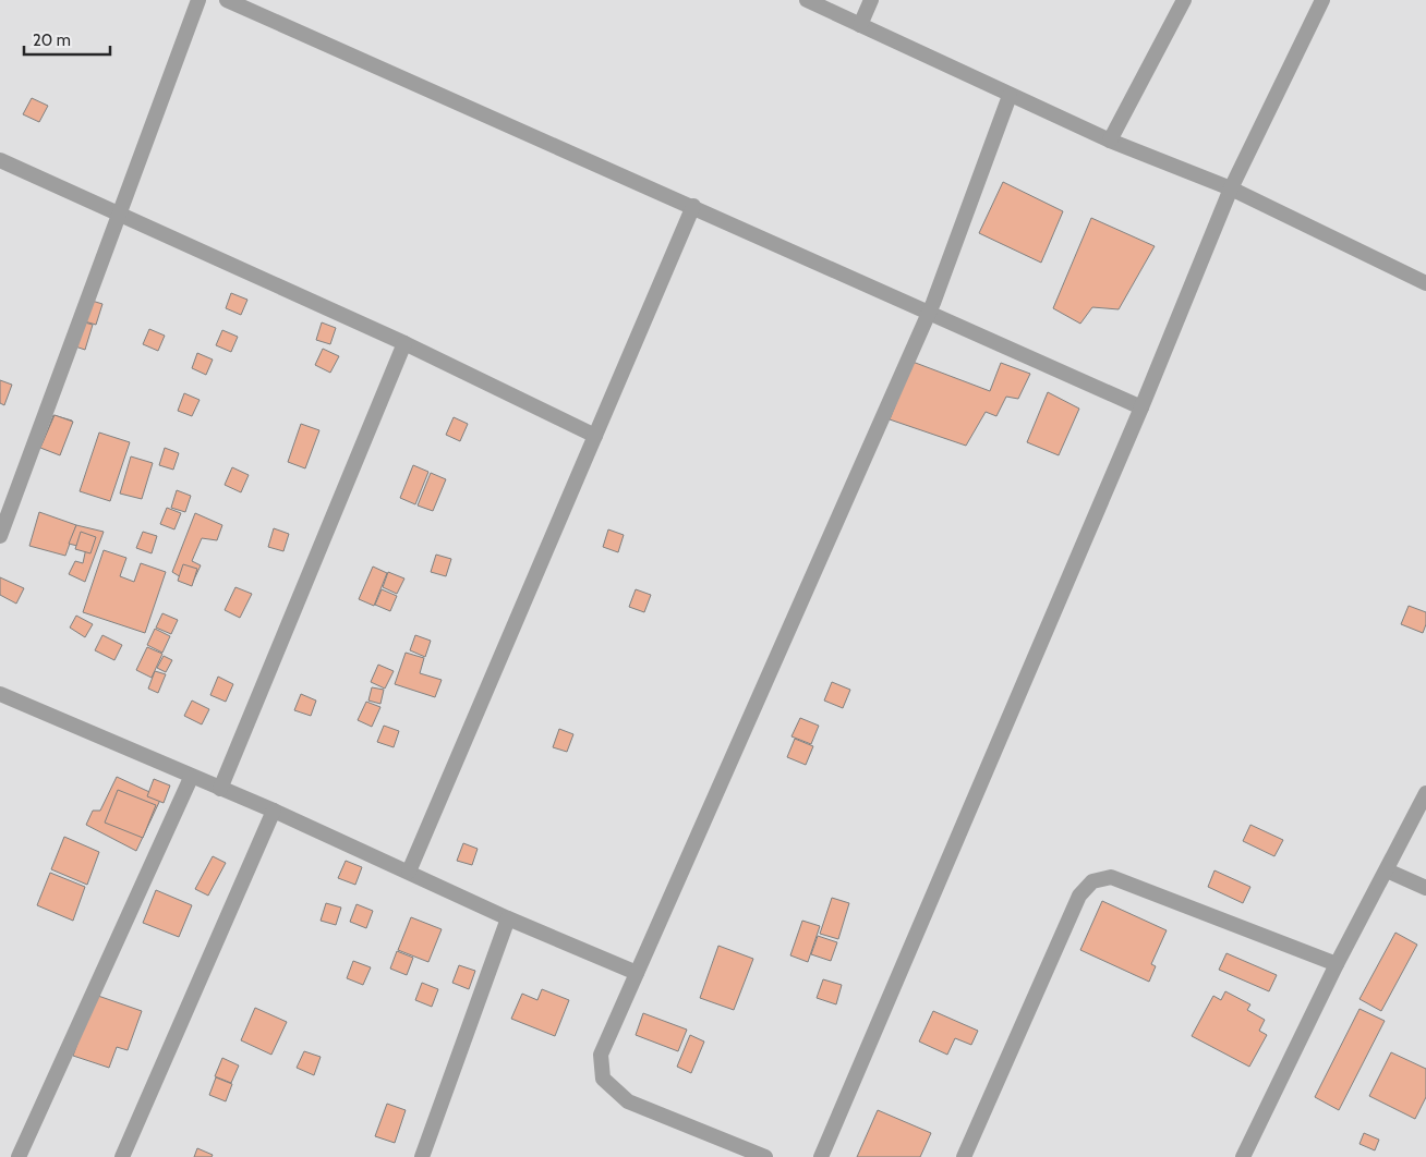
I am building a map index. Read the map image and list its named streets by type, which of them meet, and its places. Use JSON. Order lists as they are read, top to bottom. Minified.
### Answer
{"scale_bar":"20 m"}
